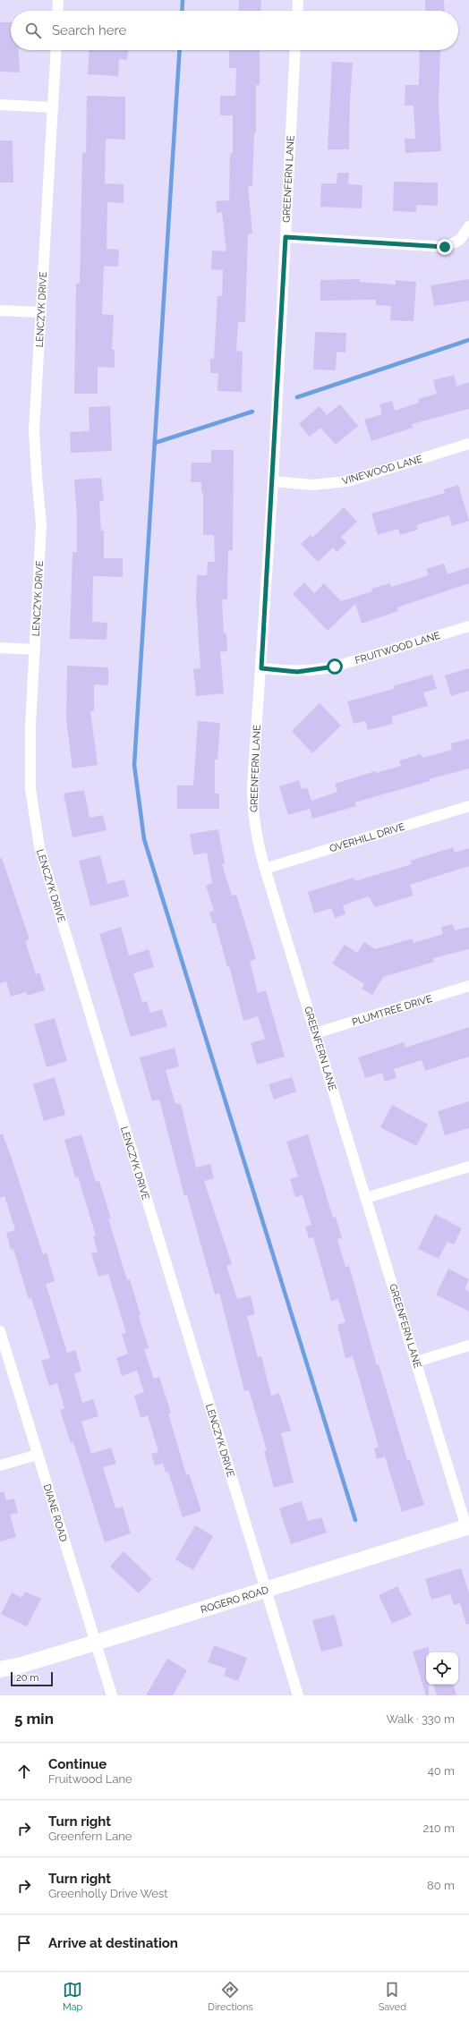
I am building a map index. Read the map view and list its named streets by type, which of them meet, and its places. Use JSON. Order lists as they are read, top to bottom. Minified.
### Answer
{"streets":{"street":["GREENFERN LANE","LENCZYK DRIVE","VINEWOOD LANE","FRUITWOOD LANE","OVERHILL DRIVE","PLUMTREE DRIVE","DIANE ROAD","ROGERO ROAD"]},"crossings":[["GREENFERN LANE","VINEWOOD LANE"],["GREENFERN LANE","FRUITWOOD LANE"],["GREENFERN LANE","OVERHILL DRIVE"],["GREENFERN LANE","PLUMTREE DRIVE"],["GREENFERN LANE","ROGERO ROAD"],["LENCZYK DRIVE","ROGERO ROAD"],["DIANE ROAD","ROGERO ROAD"]],"scale_bar":"20 m","page":{"search":"Search here","scale":"20 m","heading":["5 min","Walk · 330 m"],"list":[["Continue","Fruitwood Lane","40 m"],["Turn right","Greenfern Lane","210 m"],["Turn right","Greenholly Drive West","80 m"],"Arrive at destination"],"nav":["Map","Directions","Saved"]}}
